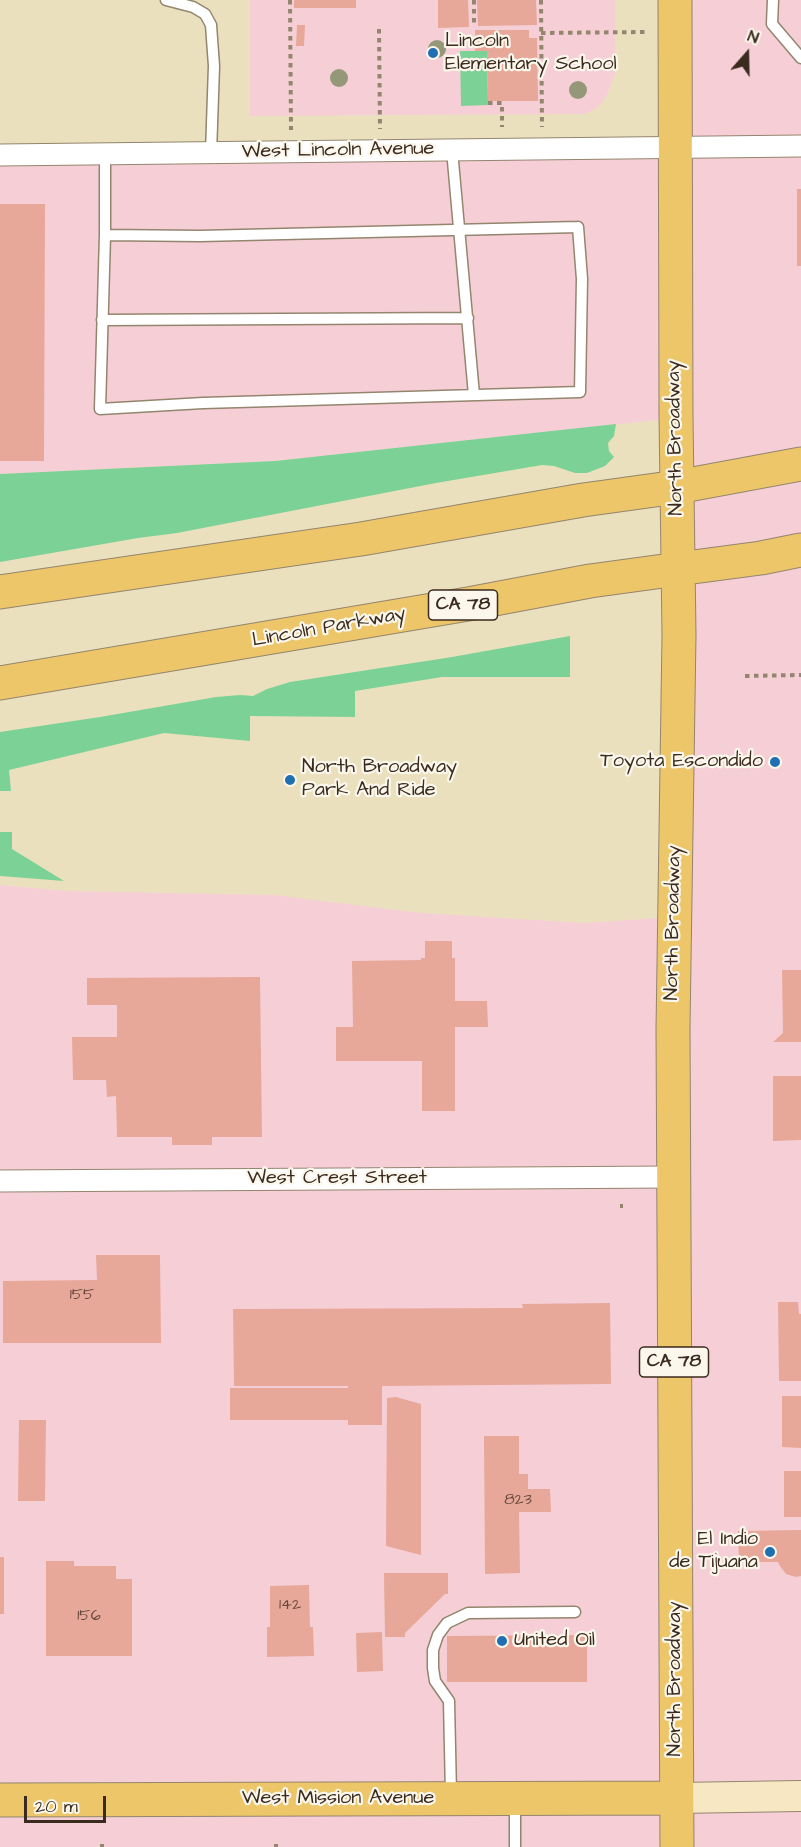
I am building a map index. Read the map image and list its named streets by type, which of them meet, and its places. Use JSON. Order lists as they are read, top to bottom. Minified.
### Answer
{"streets":{"main road":["North Broadway","CA 78","Lincoln Parkway","West Mission Avenue"],"street":["West Lincoln Avenue","West Crest Street"]},"crossings":[["West Lincoln Avenue","North Broadway"],["North Broadway","Lincoln Parkway"],["North Broadway","West Crest Street"],["North Broadway","West Mission Avenue"]],"places":["Lincoln Elementary School","Toyota Escondido","North Broadway Park And Ride","El Indio de Tijuana","United Oil"],"house_numbers":["155","823","142","156"],"scale_bar":"20 m","north":"top"}
